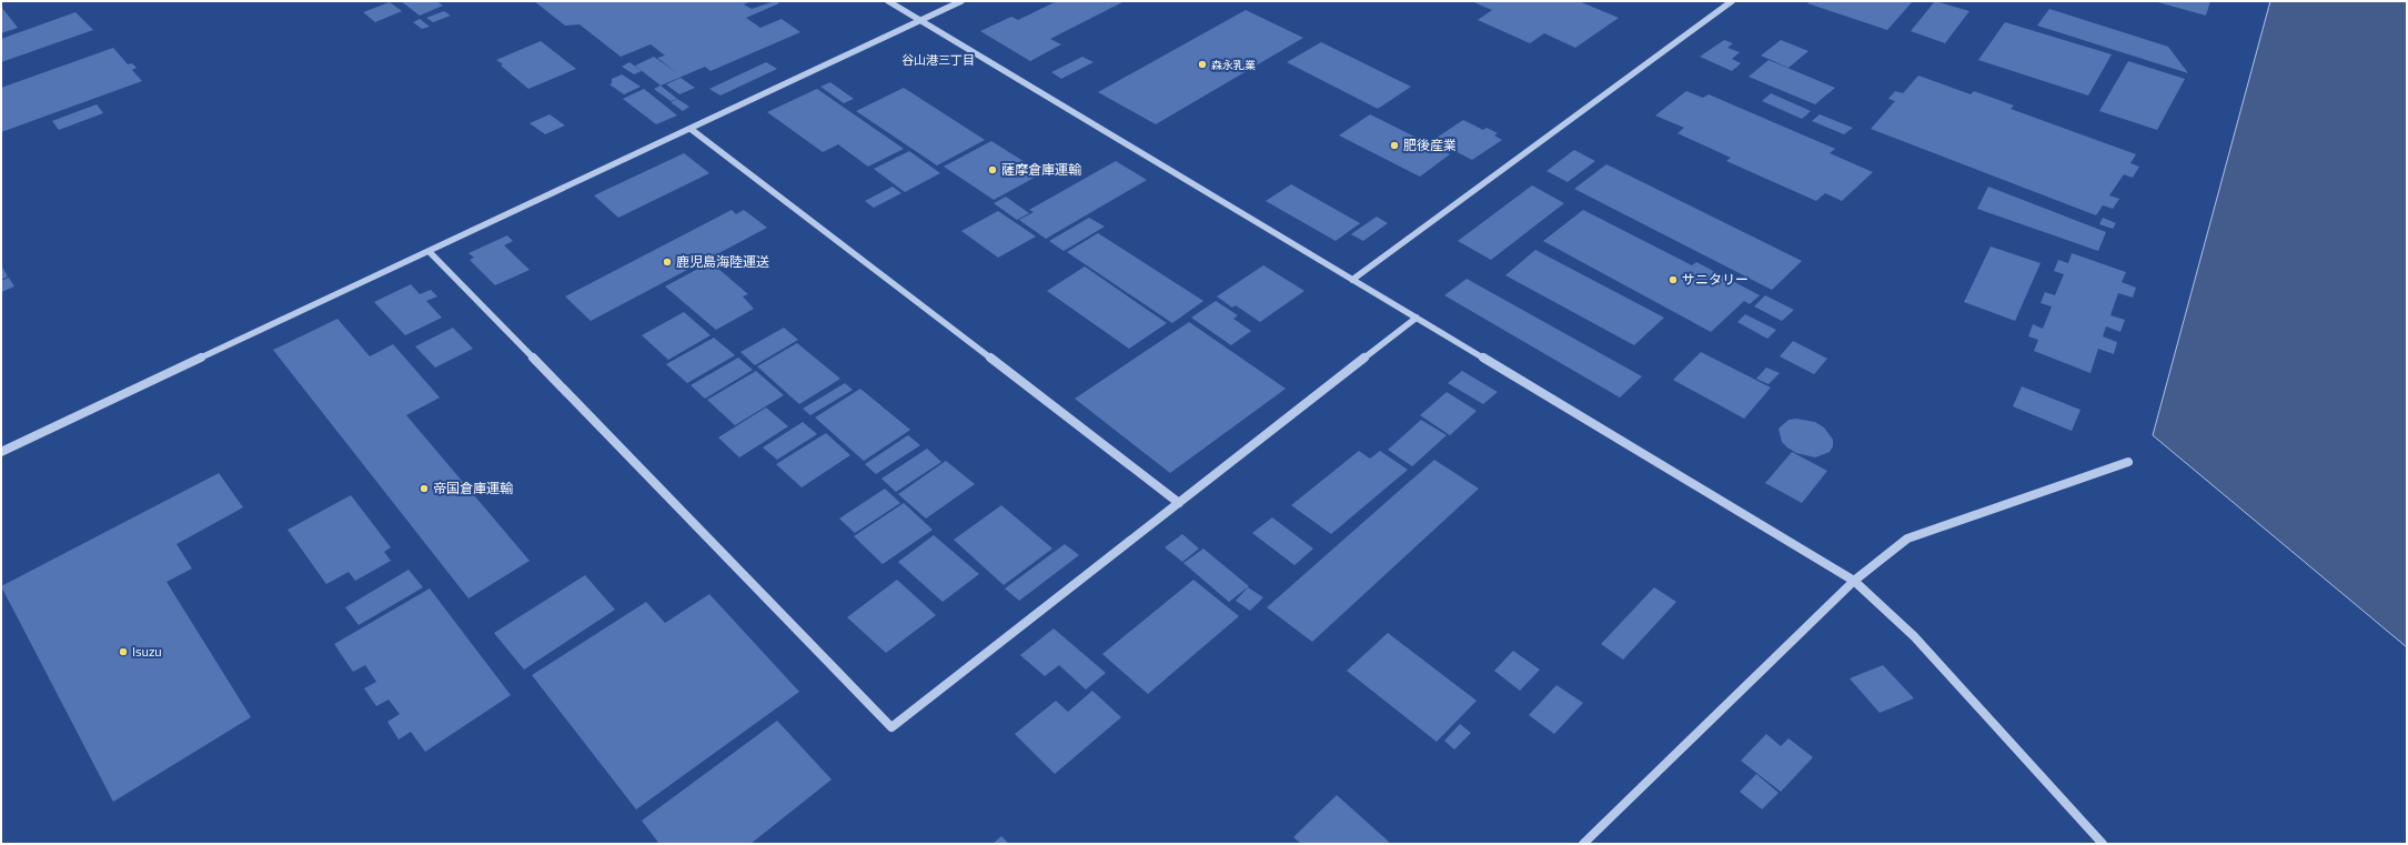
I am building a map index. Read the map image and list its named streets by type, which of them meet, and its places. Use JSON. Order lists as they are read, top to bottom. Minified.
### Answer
{"districts":["谷山港三丁目"],"places":["森永乳業","肥後産業","薩摩倉庫運輸","鹿児島海陸運送","サニタリー","帝国倉庫運輸","Isuzu"]}
